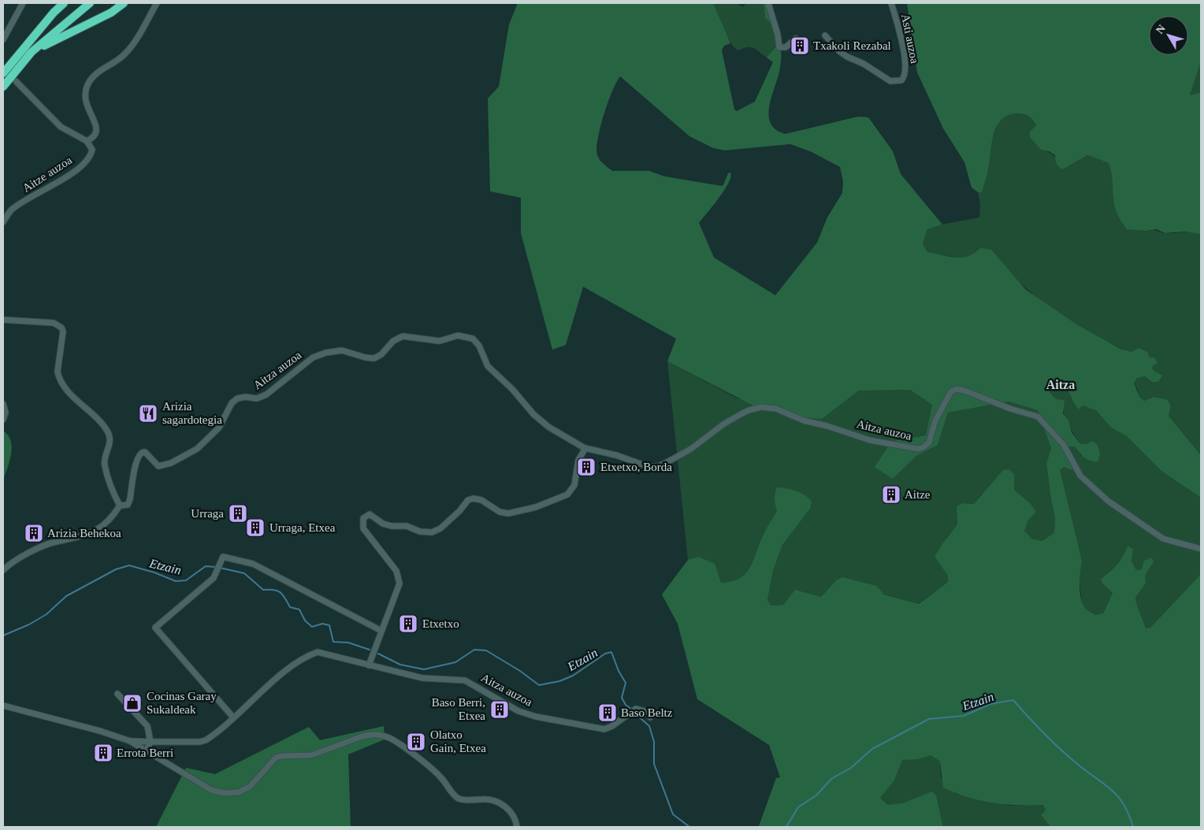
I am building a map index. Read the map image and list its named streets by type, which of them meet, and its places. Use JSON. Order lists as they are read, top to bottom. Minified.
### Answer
{"streets":{"street":["Asti auzoa","Aitze auzoa","Aitza auzoa"]},"districts":["Aitza"],"water":["Etzain"],"places":{"building":["Txakoli Rezabal","Etxetxo, Borda","Aitze","Urraga","Urraga, Etxea","Arizia Behekoa","Etxetxo","Baso Berri, Etxea","Baso Beltz","Olatxo Gain, Etxea","Errota Berri"],"restaurant":["Arizia sagardotegia"],"shop":["Cocinas Garay Sukaldeak"]},"north":"top left"}
